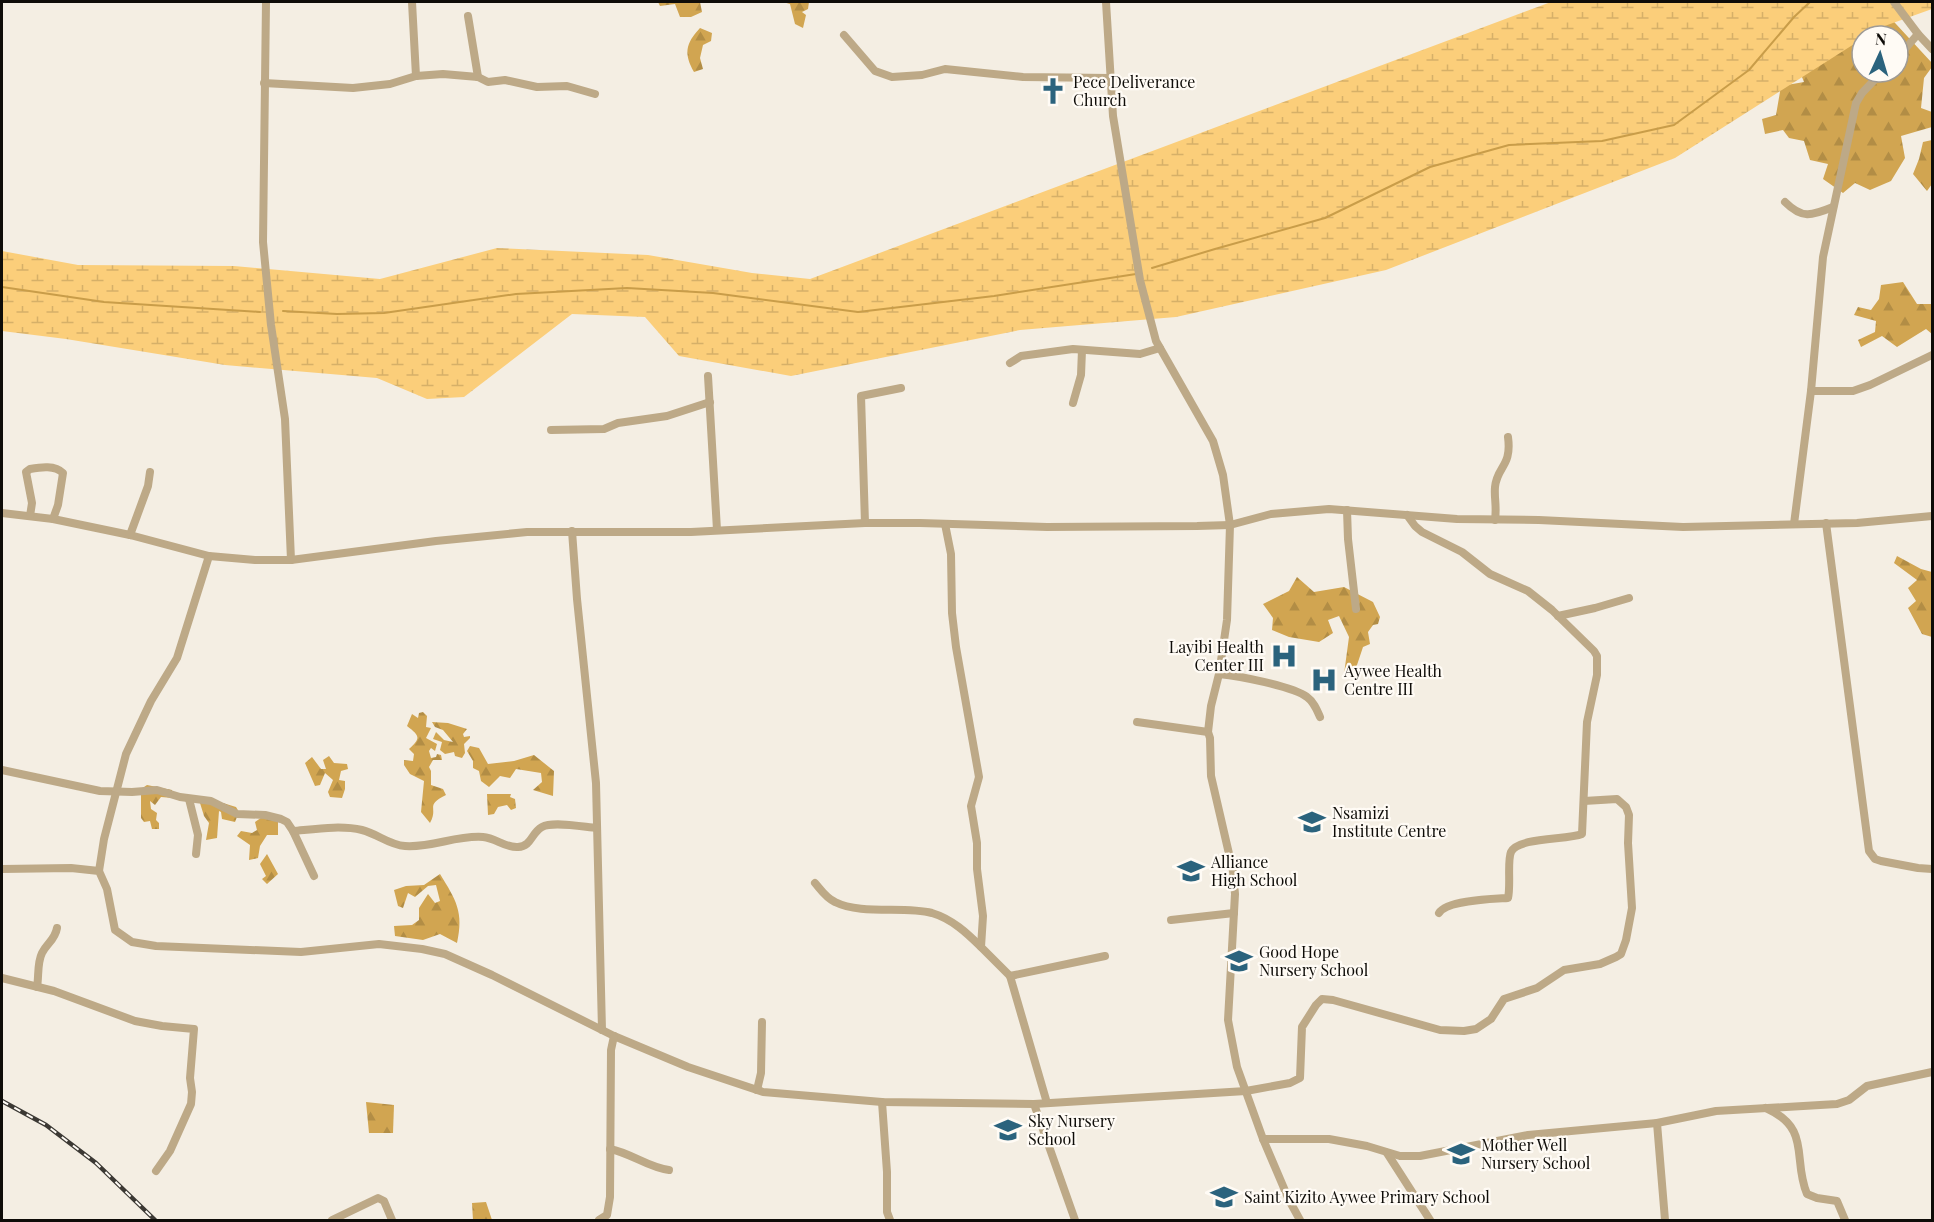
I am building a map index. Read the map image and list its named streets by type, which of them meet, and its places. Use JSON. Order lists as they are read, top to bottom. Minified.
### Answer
{"places":{"church":["Pece Deliverance Church"],"hospital":["Layibi Health Center III","Aywee Health Centre III"],"school or university":["Nsamizi Institute Centre","Alliance High School","Good Hope Nursery School","Sky Nursery School","Mother Well Nursery School","Saint Kizito Aywee Primary School"]},"north":"top"}
